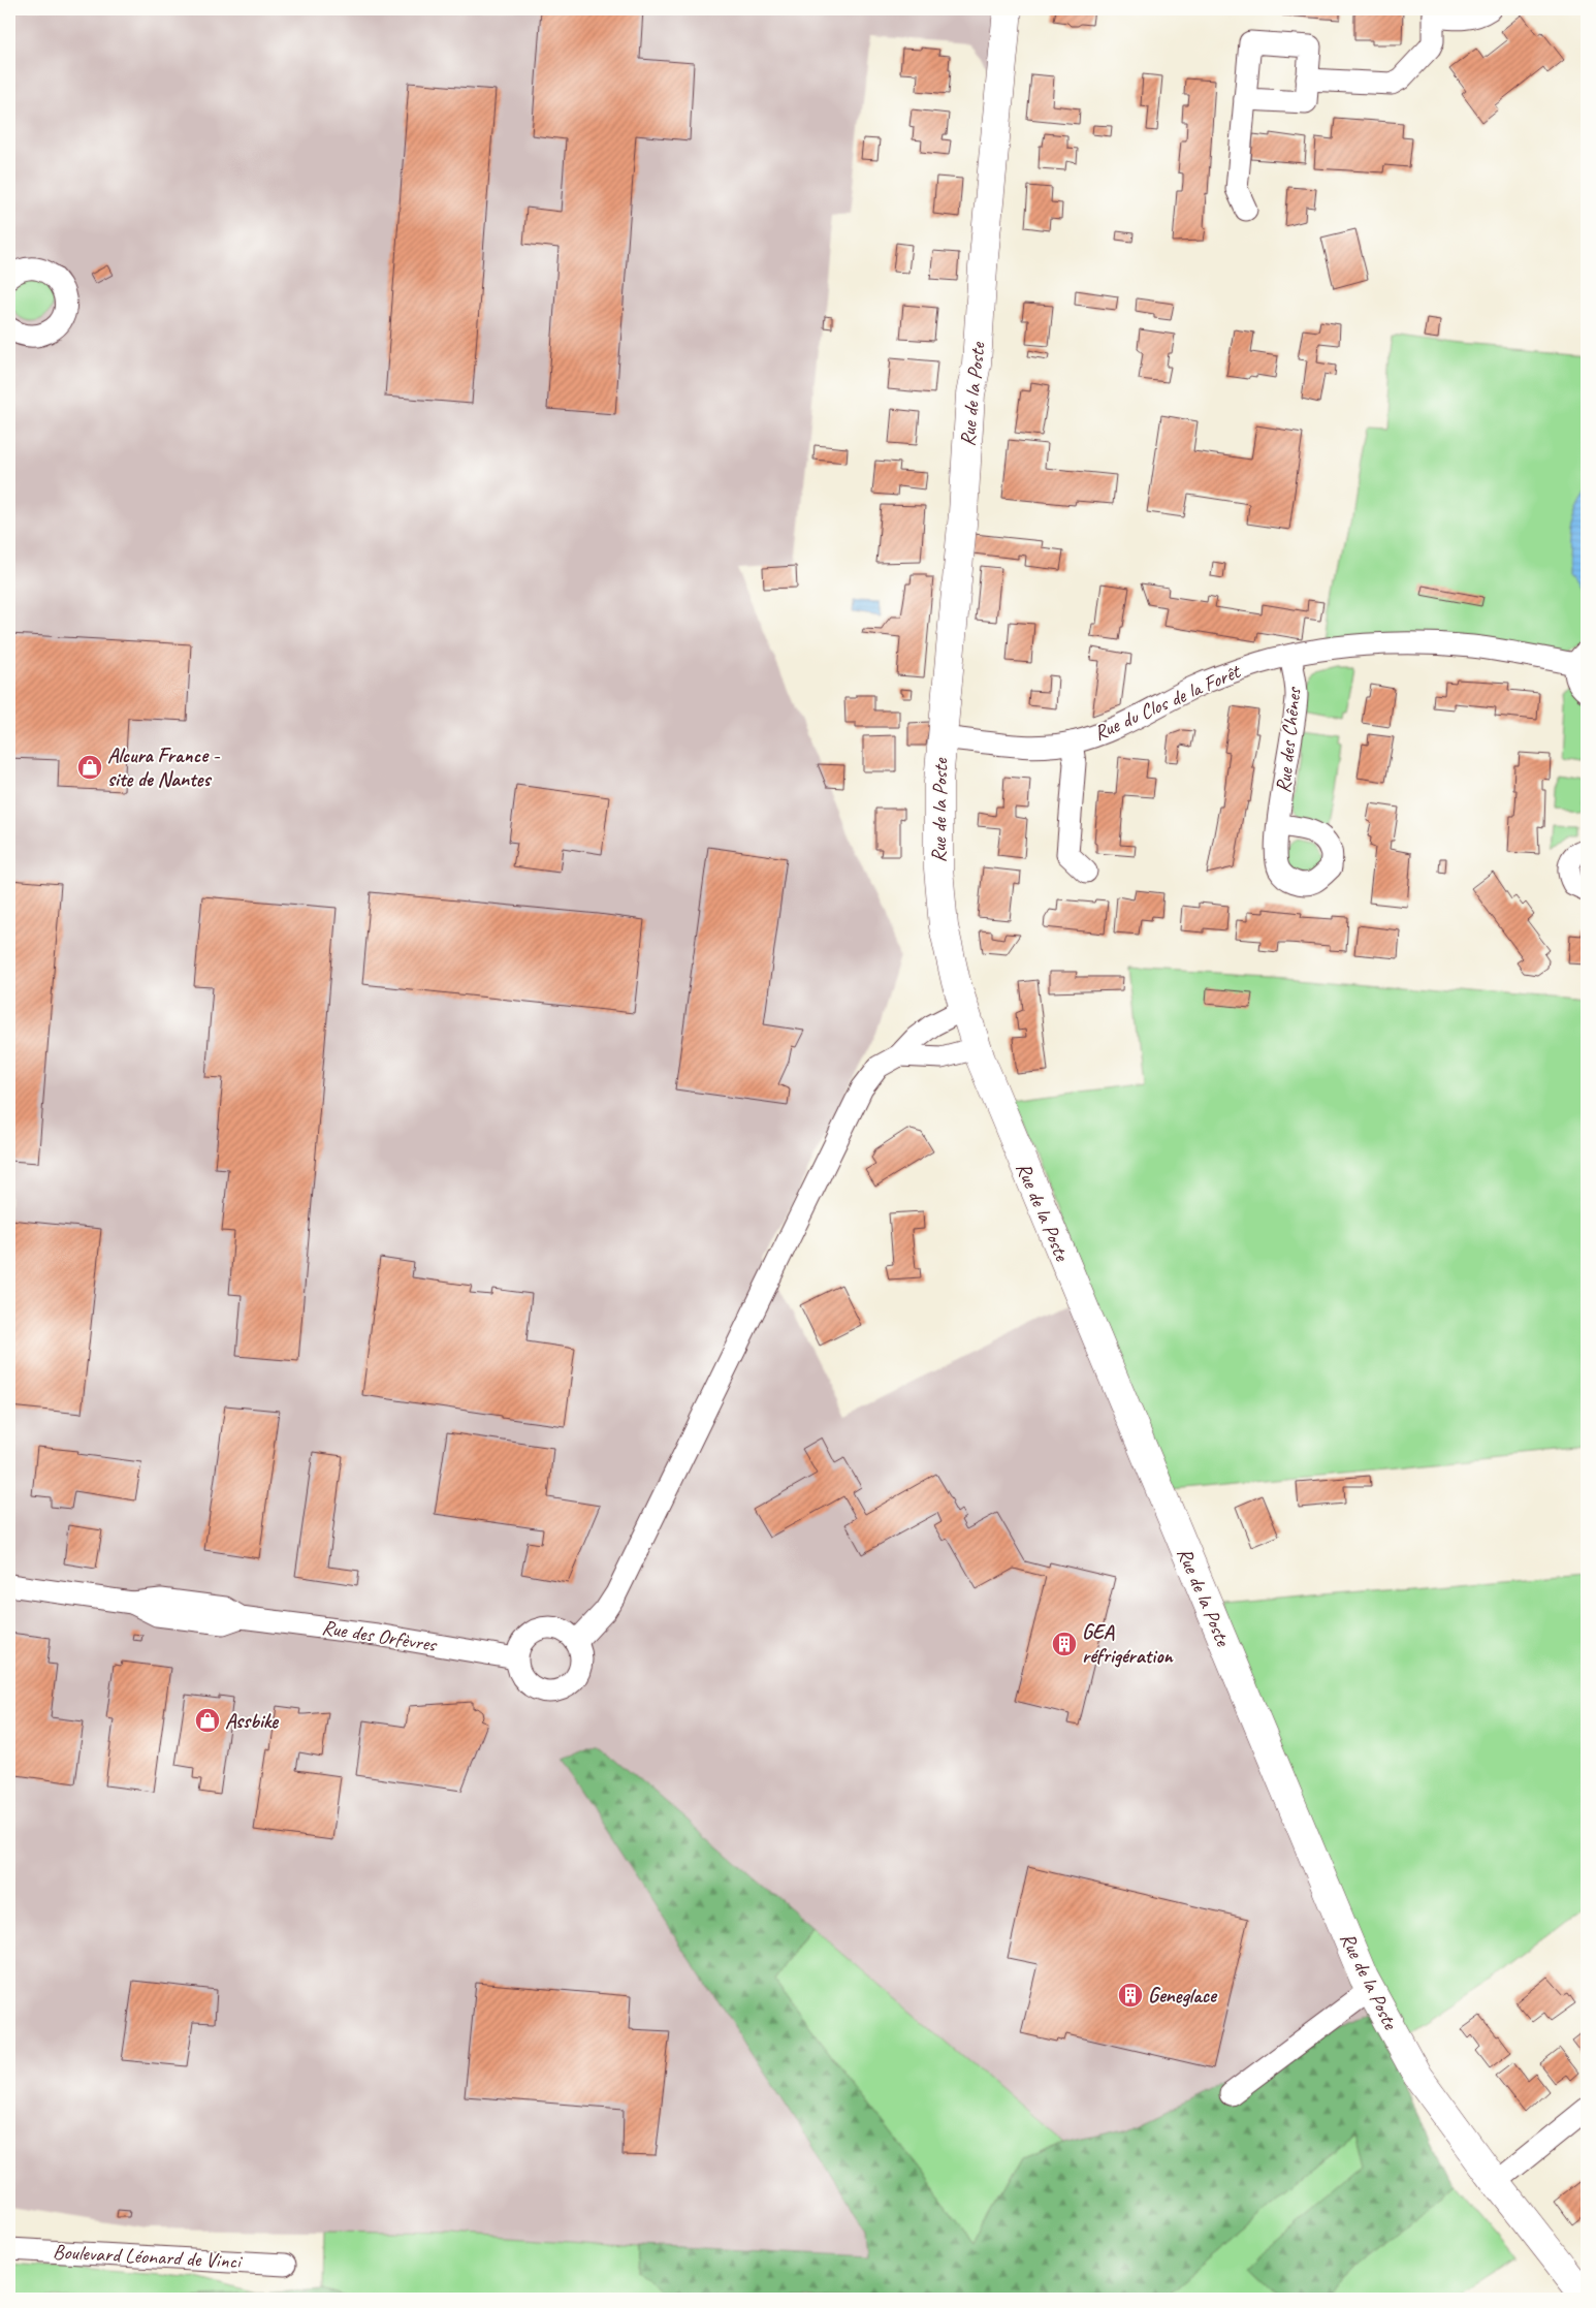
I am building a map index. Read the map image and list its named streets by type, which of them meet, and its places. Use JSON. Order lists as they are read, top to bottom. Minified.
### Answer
{"streets":{"street":["Rue de la Poste","Rue du Clos de la Forêt","Rue des Chênes","Rue des Orfèvres","Boulevard Léonard de Vinci"]},"crossings":[["Rue de la Poste","Rue du Clos de la Forêt"],["Rue du Clos de la Forêt","Rue des Chênes"]],"places":{"shop":["Alcura France - site de Nantes","Assbike"],"building":["GEA réfrigération","Geneglace"]}}
